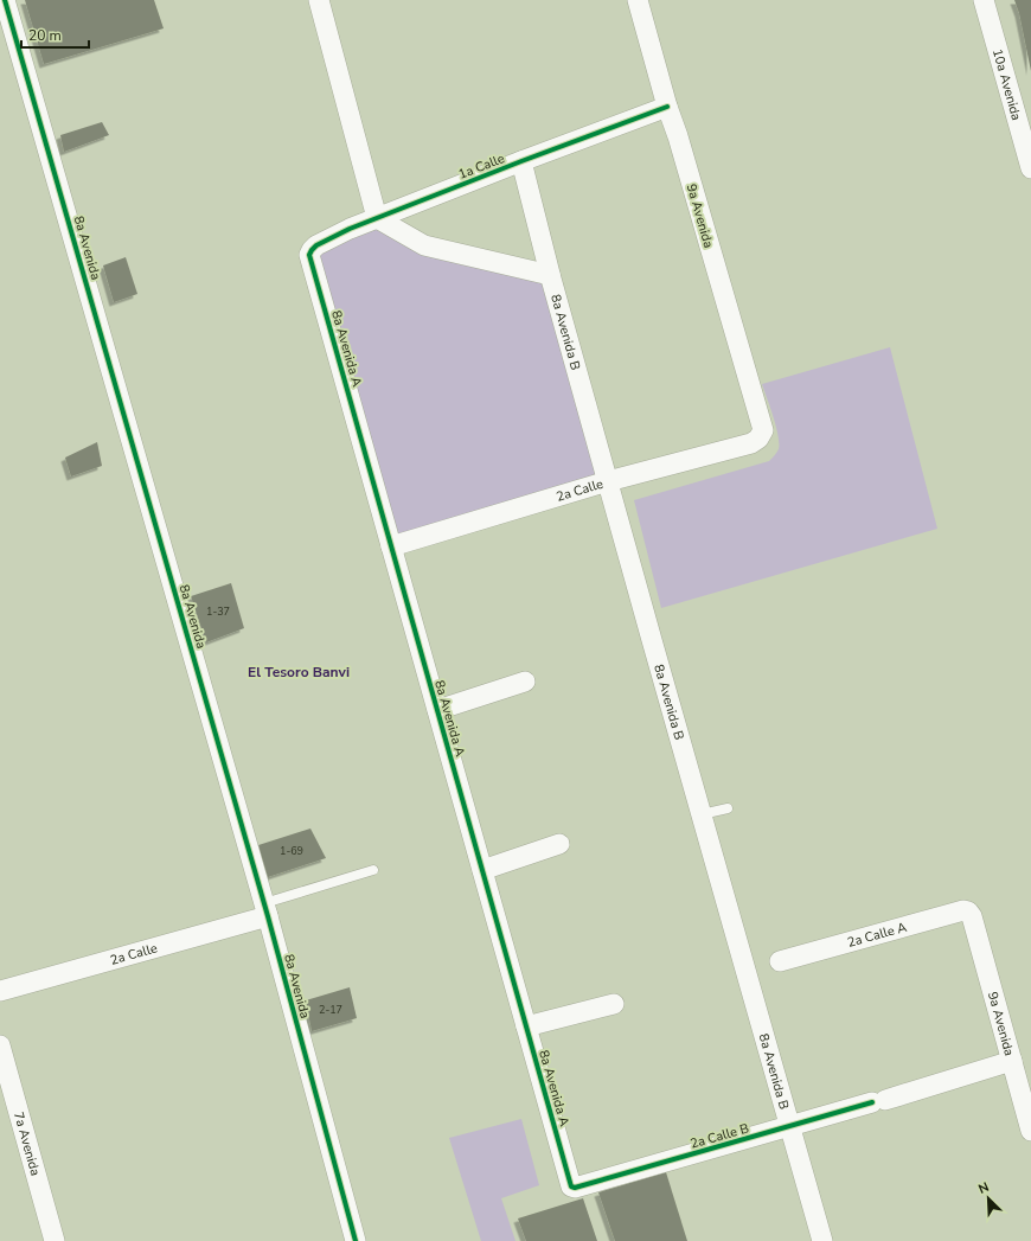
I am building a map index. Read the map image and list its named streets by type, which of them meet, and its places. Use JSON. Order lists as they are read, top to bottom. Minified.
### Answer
{"streets":{"street":["10a Avenida","1a Calle","9a Avenida","8a Avenida","8a Avenida B","8a Avenida A","2a Calle","2a Calle A","2a Calle B","7a Avenida"]},"crossings":[["1a Calle","9a Avenida"],["1a Calle","8a Avenida B"],["1a Calle","8a Avenida A"],["9a Avenida","2a Calle"],["9a Avenida","2a Calle A"],["9a Avenida","2a Calle B"],["8a Avenida","2a Calle"],["8a Avenida B","2a Calle"],["8a Avenida B","2a Calle B"],["8a Avenida A","2a Calle"],["8a Avenida A","2a Calle B"]],"districts":["El Tesoro Banvi"],"house_numbers":["1-37","1-69","2-17"],"scale_bar":"20 m","north":"top left"}
